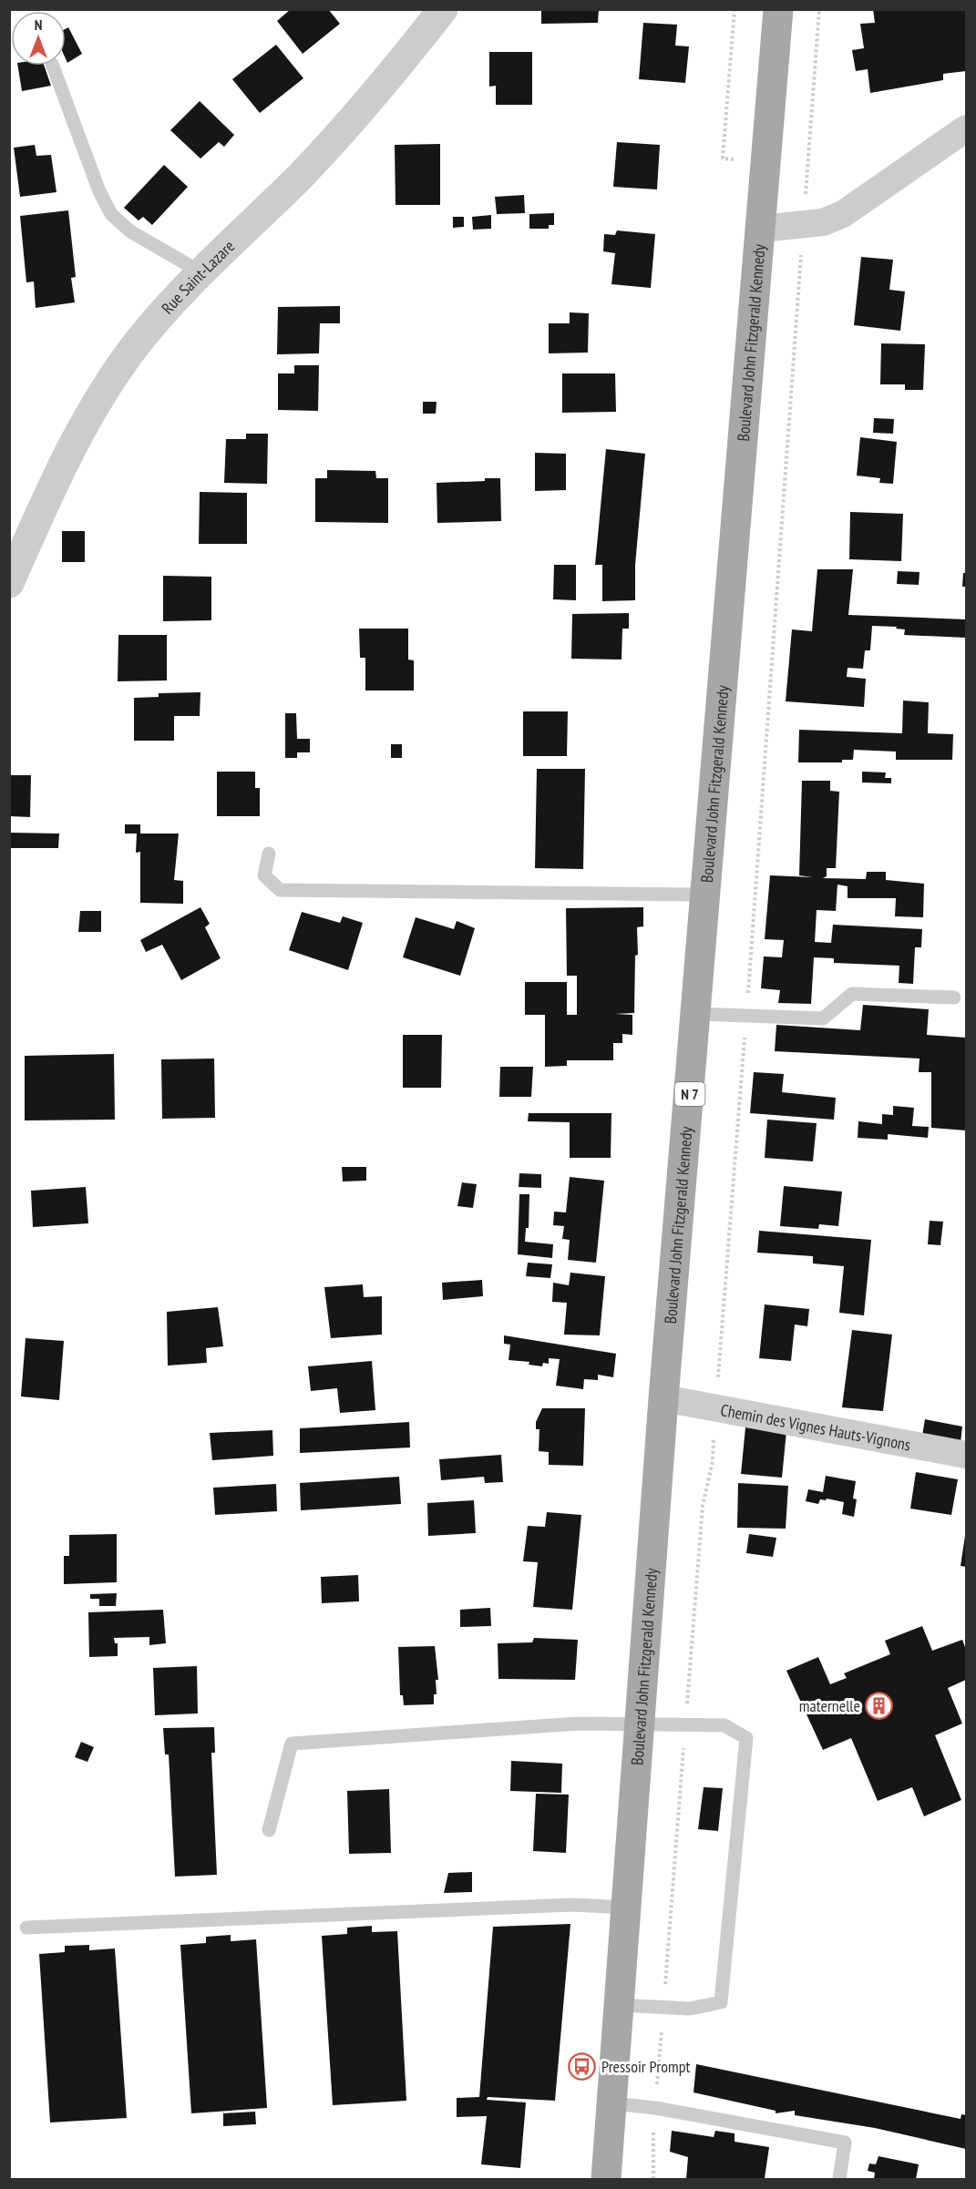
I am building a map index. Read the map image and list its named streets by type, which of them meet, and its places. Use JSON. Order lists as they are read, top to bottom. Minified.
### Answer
{"streets":{"main road":["Boulevard John Fitzgerald Kennedy","N 7"],"street":["Rue Saint-Lazare","Chemin des Vignes Hauts-Vignons"]},"crossings":[["Boulevard John Fitzgerald Kennedy","Chemin des Vignes Hauts-Vignons"]],"places":{"building":["maternelle"],"bus stop":["Pressoir Prompt"]},"north":"top"}
